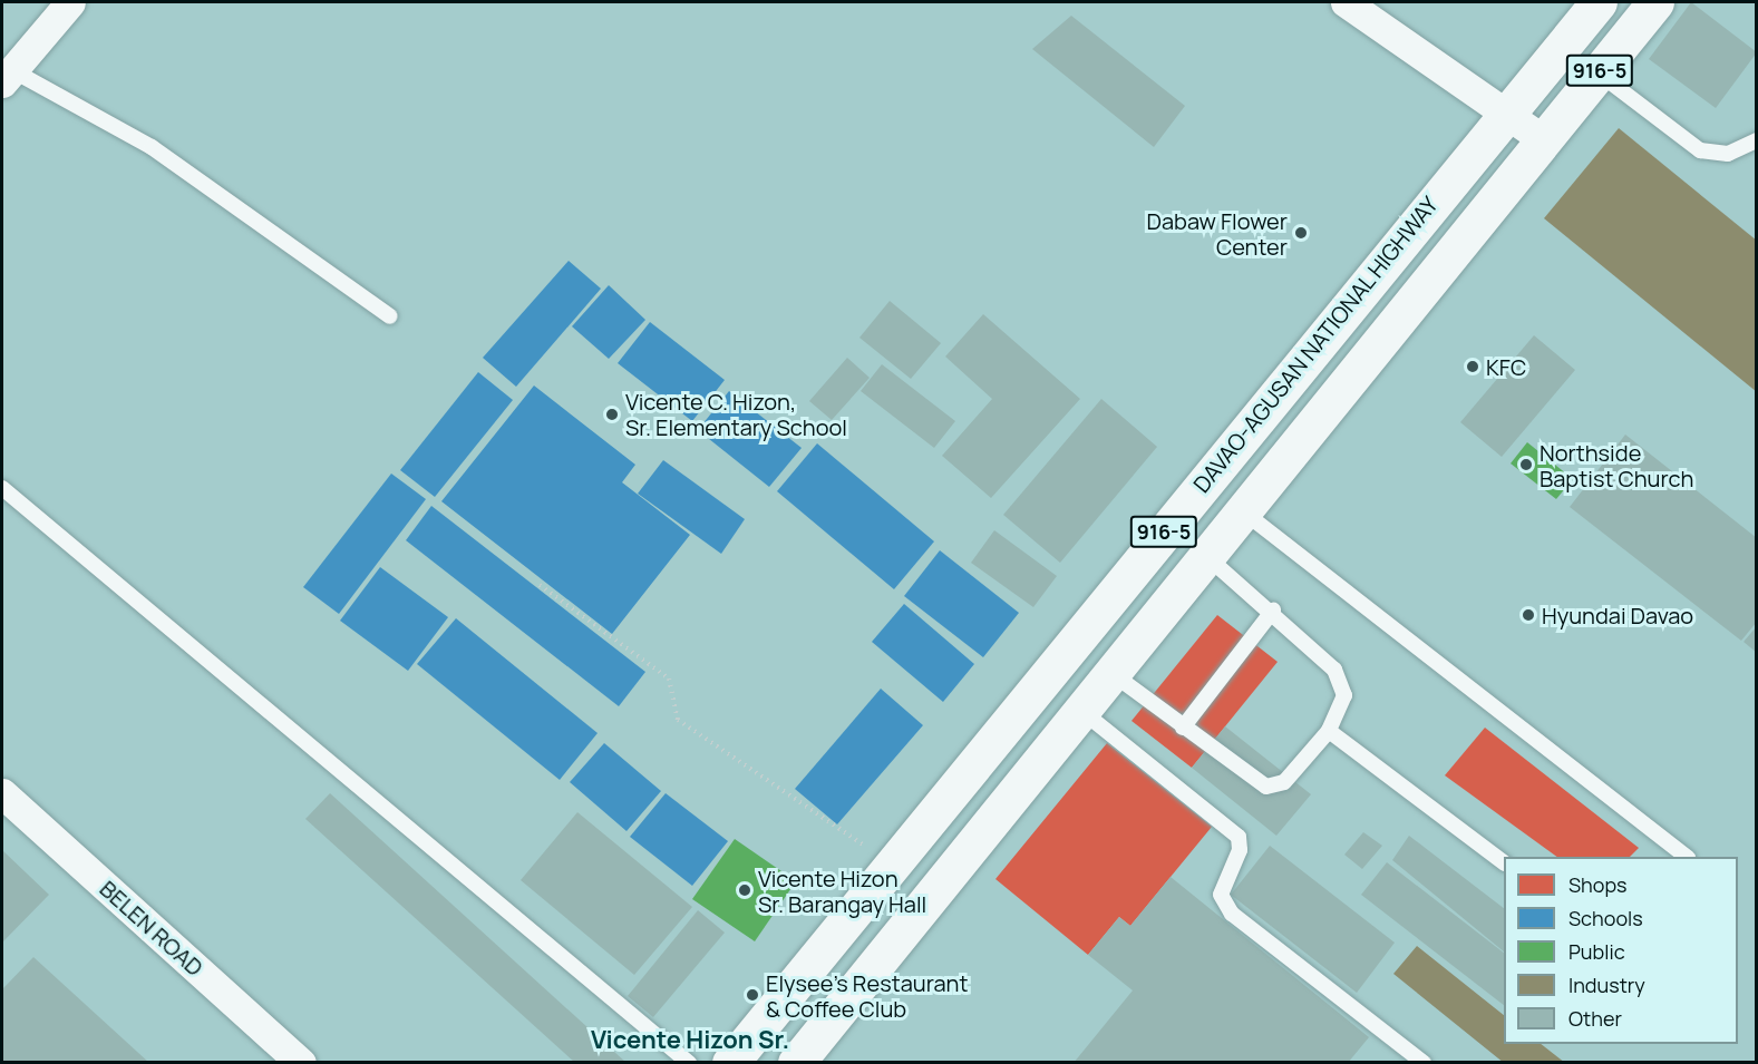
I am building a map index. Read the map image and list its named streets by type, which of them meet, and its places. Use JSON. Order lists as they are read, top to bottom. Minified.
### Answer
{"streets":{"main road":["916-5","DAVAO-AGUSAN NATIONAL HIGHWAY"],"street":["BELEN ROAD"]},"districts":["Vicente Hizon Sr."],"places":["Dabaw Flower Center","KFC","Vicente C. Hizon, Sr. Elementary School","Northside Baptist Church","Hyundai Davao","Vicente Hizon Sr. Barangay Hall","Elysee's Restaurant & Coffee Club"],"legend":["Shops","Schools","Public","Industry","Other"]}
